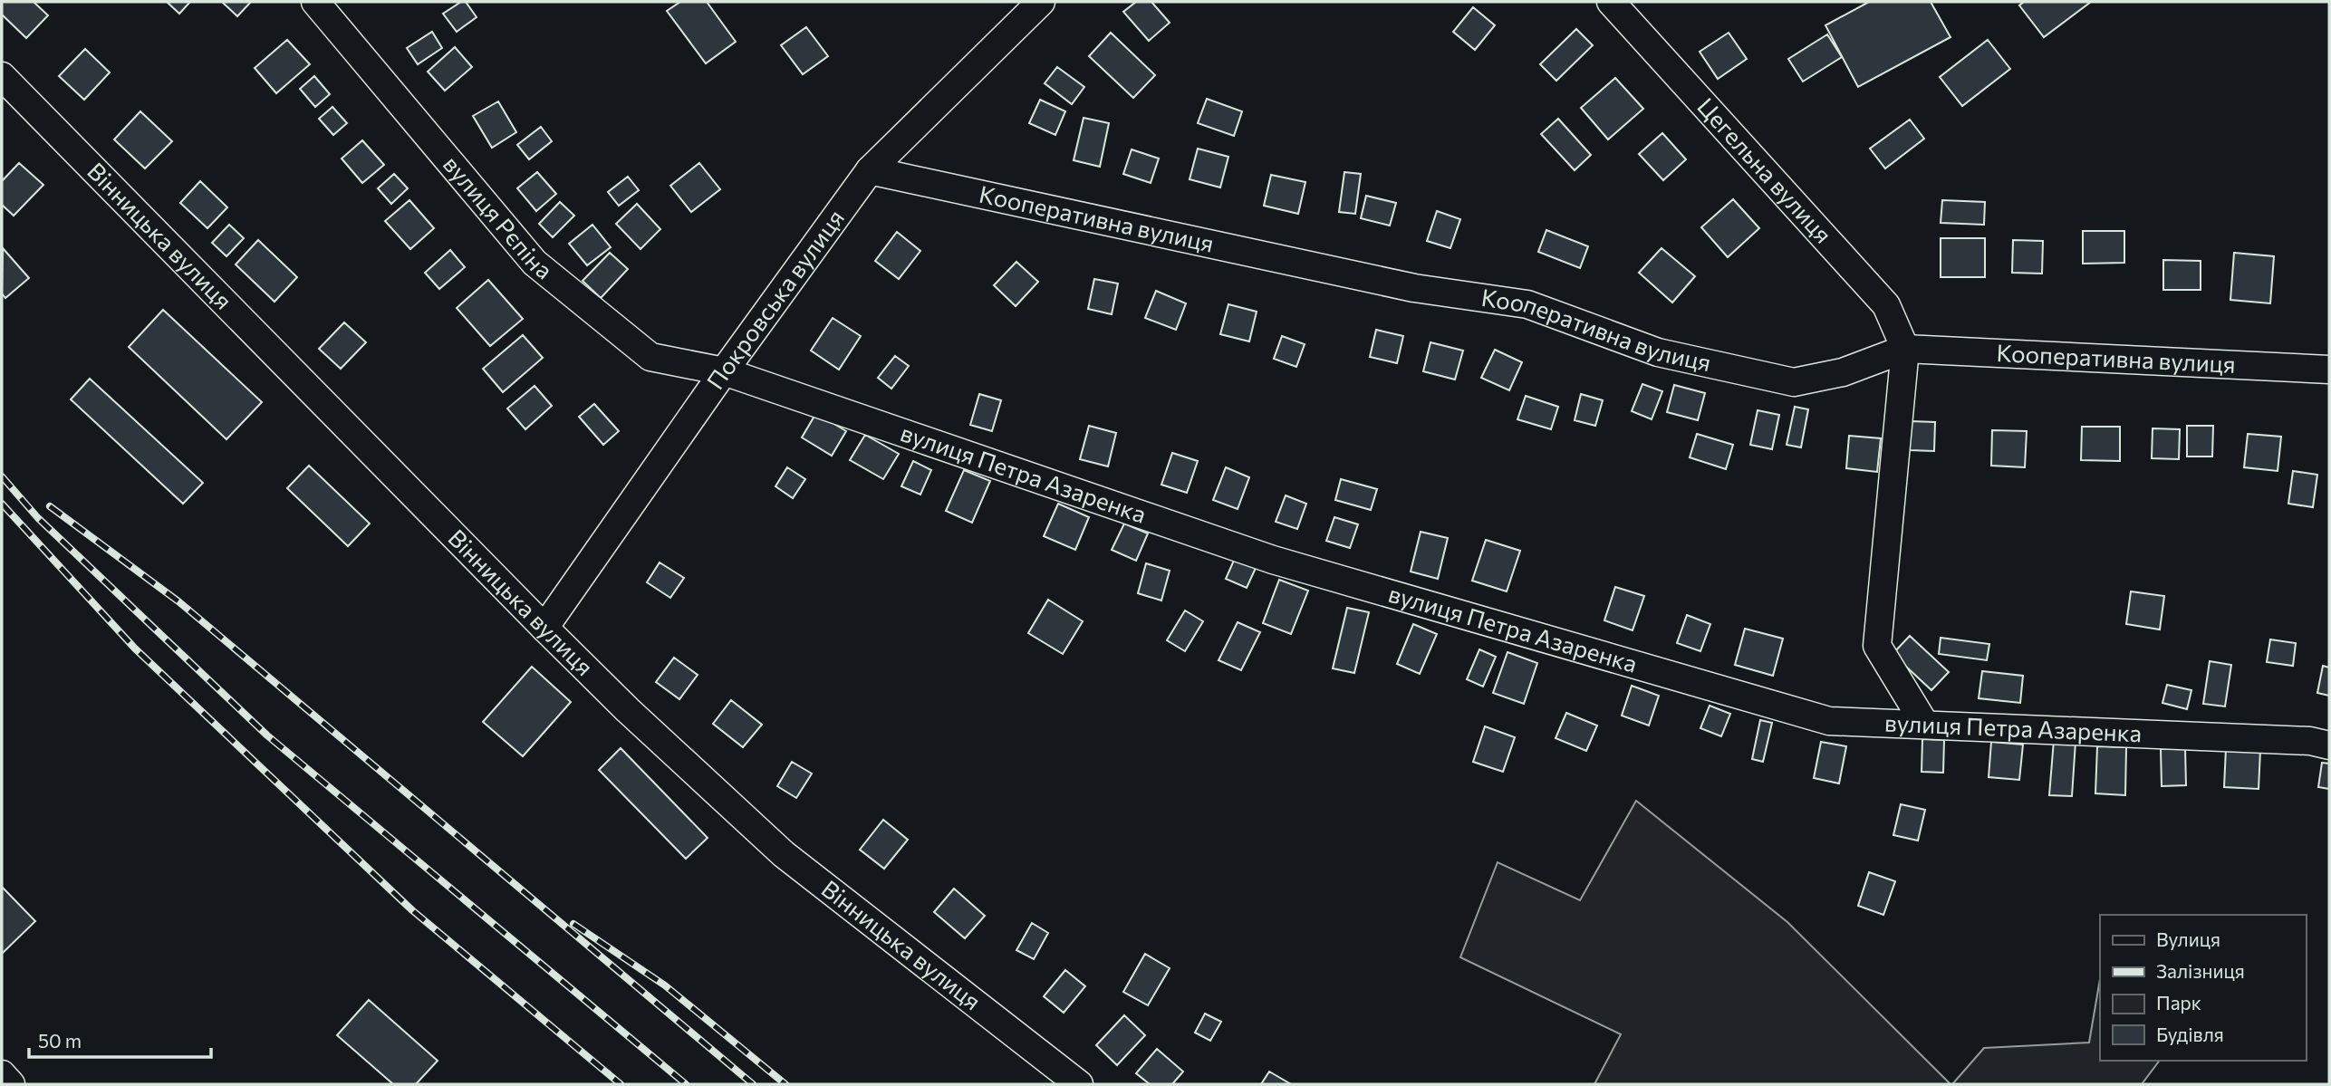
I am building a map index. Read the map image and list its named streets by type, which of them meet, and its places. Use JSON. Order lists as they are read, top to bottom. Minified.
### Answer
{"streets":{"street":["Цегельна вулиця","вулиця Рєпіна","Кооперативна вулиця","Вінницька вулиця","Покровська вулиця","вулиця Петра Азаренка"]},"crossings":[["Цегельна вулиця","Кооперативна вулиця"],["вулиця Рєпіна","Покровська вулиця"],["вулиця Рєпіна","вулиця Петра Азаренка"],["Кооперативна вулиця","Покровська вулиця"],["Вінницька вулиця","Покровська вулиця"],["Покровська вулиця","вулиця Петра Азаренка"]],"legend":["Вулиця","Залізниця","Парк","Будівля"],"scale_bar":"50 m"}
